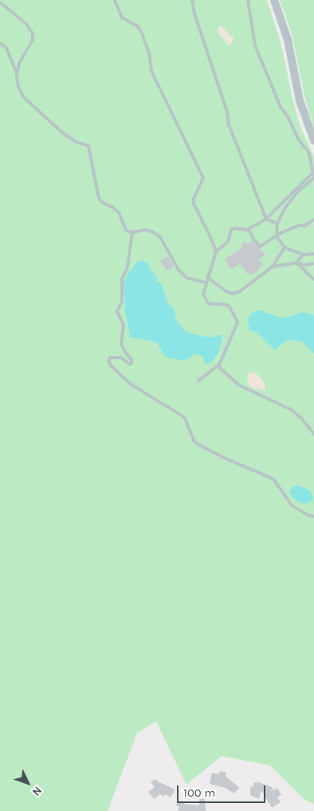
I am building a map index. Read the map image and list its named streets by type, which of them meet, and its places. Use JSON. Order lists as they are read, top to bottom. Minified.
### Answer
{"scale_bar":"100 m","north":"bottom right"}
